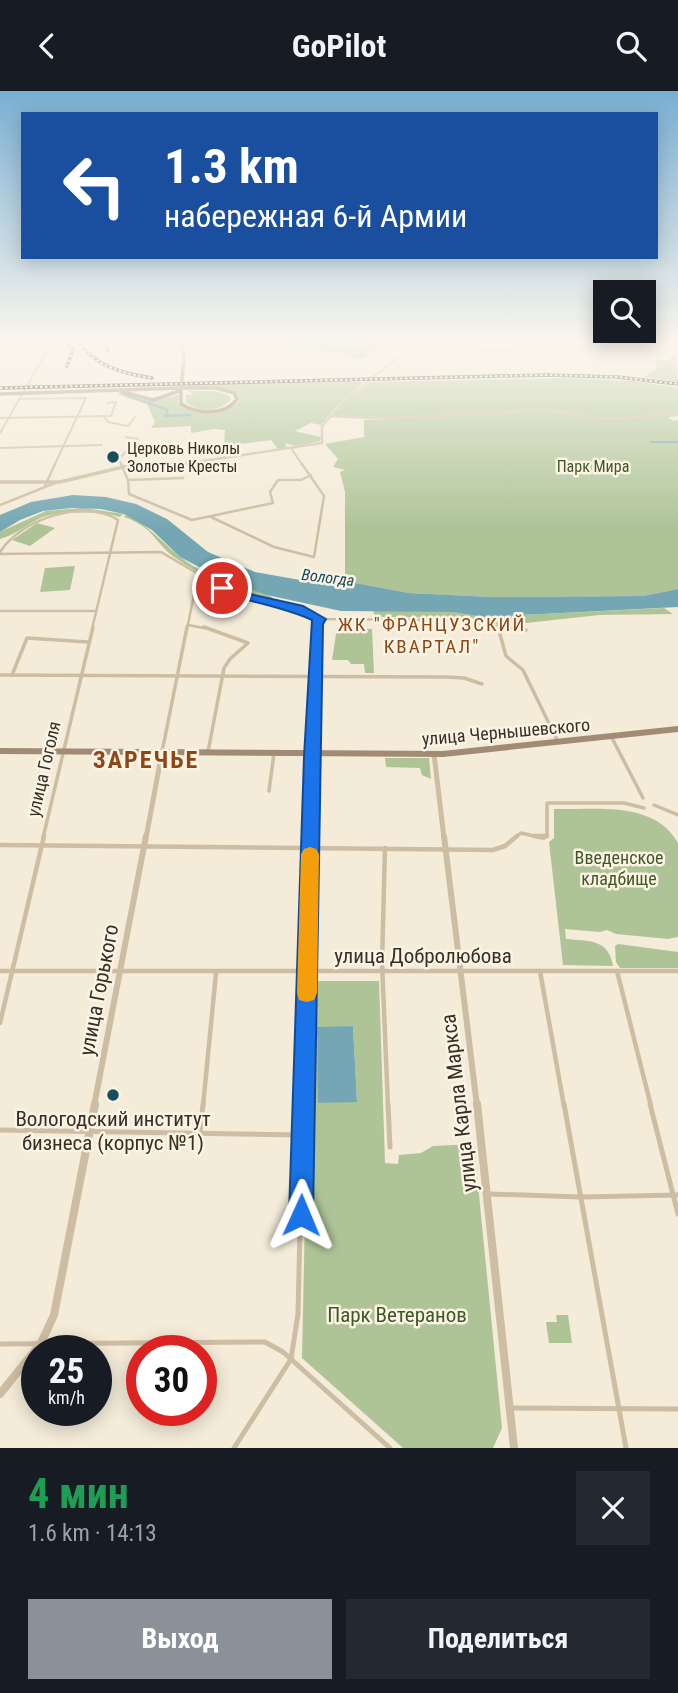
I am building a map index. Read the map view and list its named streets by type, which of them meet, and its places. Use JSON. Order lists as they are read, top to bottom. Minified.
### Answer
{"streets":{"main road":["улица Чернышевского"],"street":["улица Гоголя","улица Добролюбова","улица Горького","улица Карла Маркса"]},"crossings":[["улица Чернышевского","улица Гоголя"],["улица Чернышевского","улица Горького"],["улица Чернышевского","улица Карла Маркса"],["улица Гоголя","улица Добролюбова"],["улица Добролюбова","улица Горького"],["улица Добролюбова","улица Карла Маркса"]],"districts":["ЖК \"ФРАНЦУЗСКИЙ КВАРТАЛ\"","ЗАРЕЧЬЕ"],"water":["Вологда"],"parks":["Парк Мира","Введенское кладбище","Парк Ветеранов"],"places":["Церковь Николы Золотые Кресты","Вологодский институт бизнеса (корпус №1)"],"page":{"header":"GoPilot","turn":["1.3 km","набережная 6-й Армии"],"speed":"25 km/h","limit":"30","heading":["4 мин","1.6 km · 14:13"],"buttons":["Выход","Поделиться"]}}
